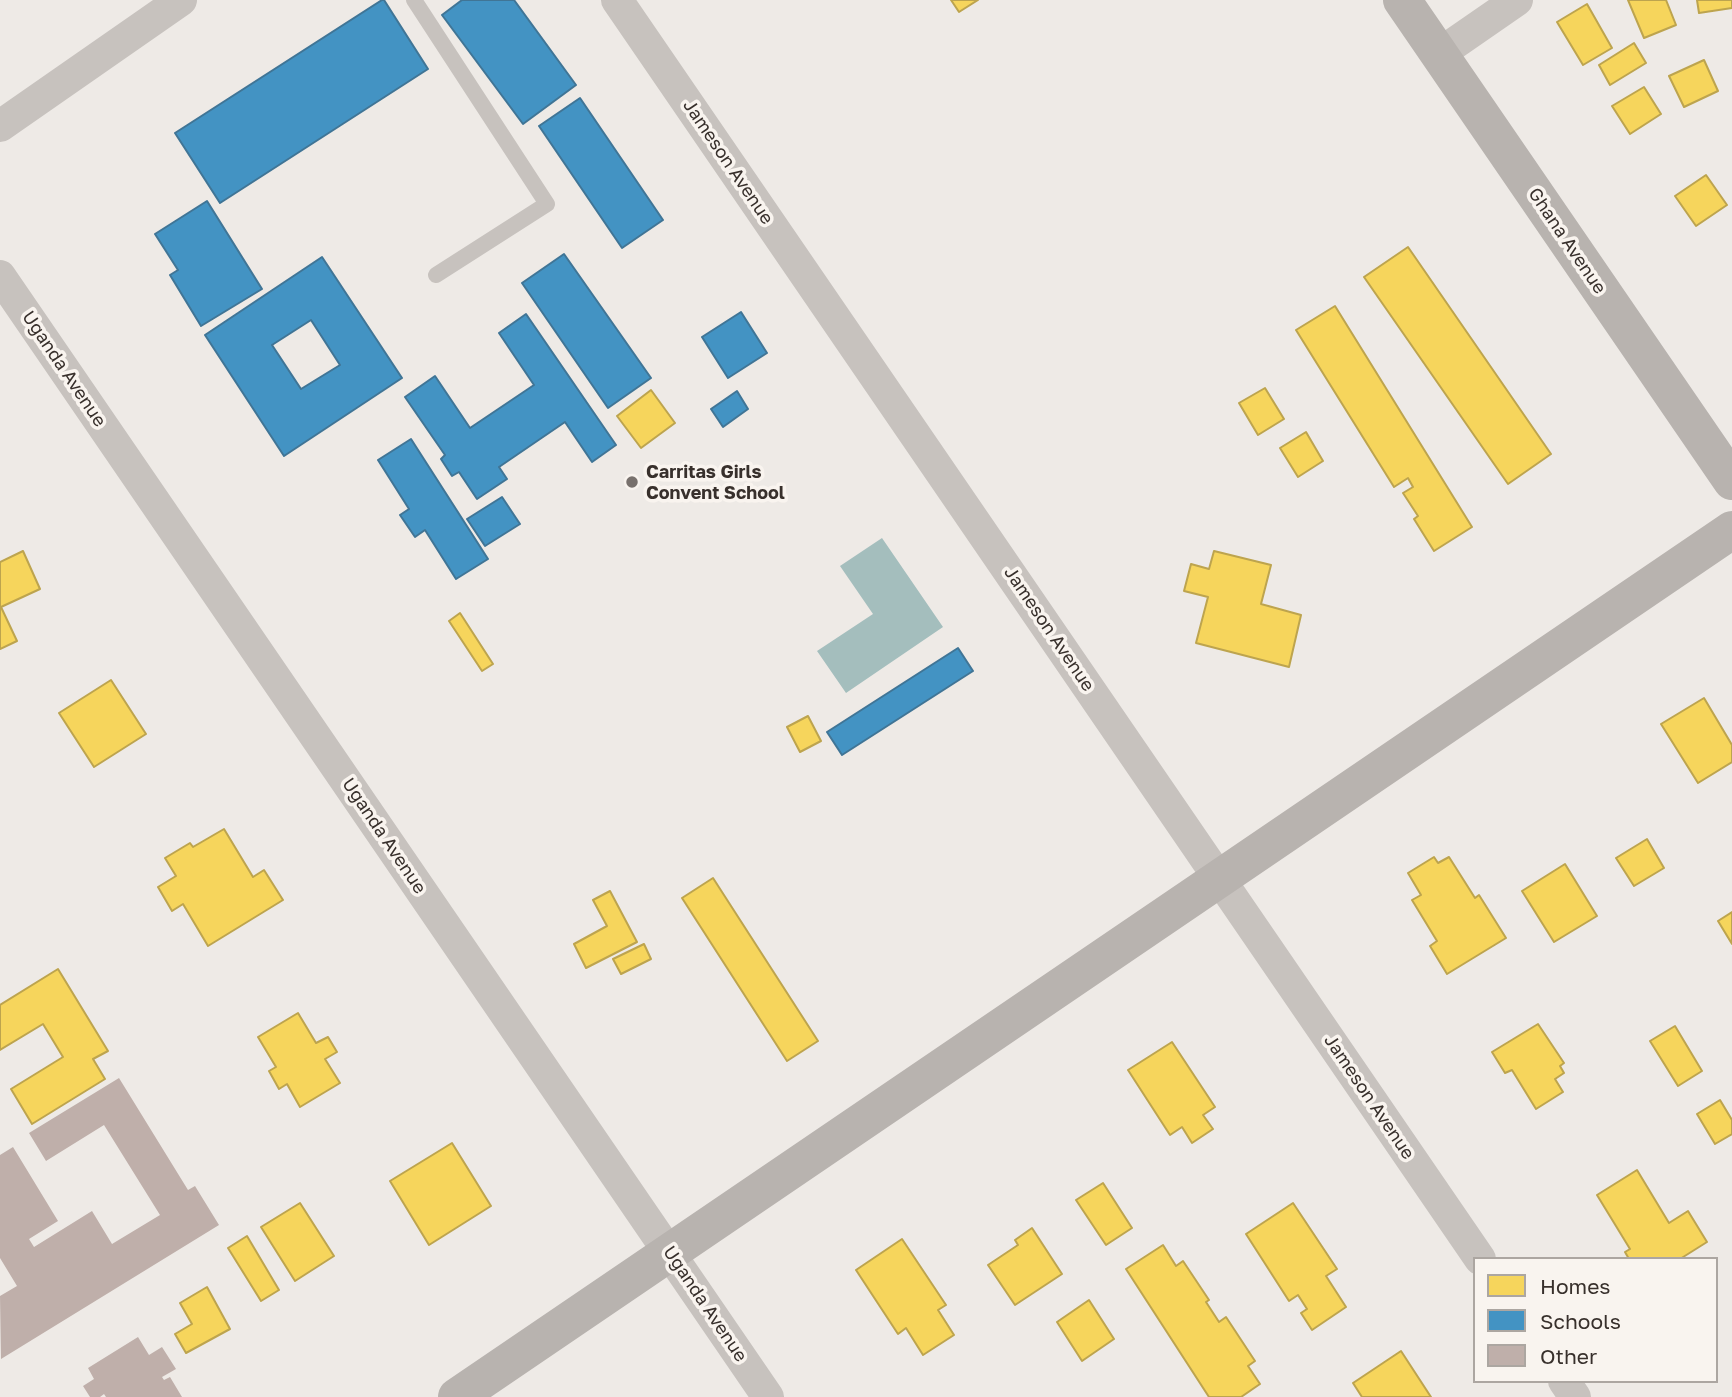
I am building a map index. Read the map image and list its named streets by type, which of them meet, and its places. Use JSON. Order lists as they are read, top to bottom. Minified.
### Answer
{"streets":{"main road":["Ghana Avenue"],"street":["Jameson Avenue","Uganda Avenue"]},"places":["Carritas Girls Convent School"],"legend":["Homes","Schools","Other"]}
